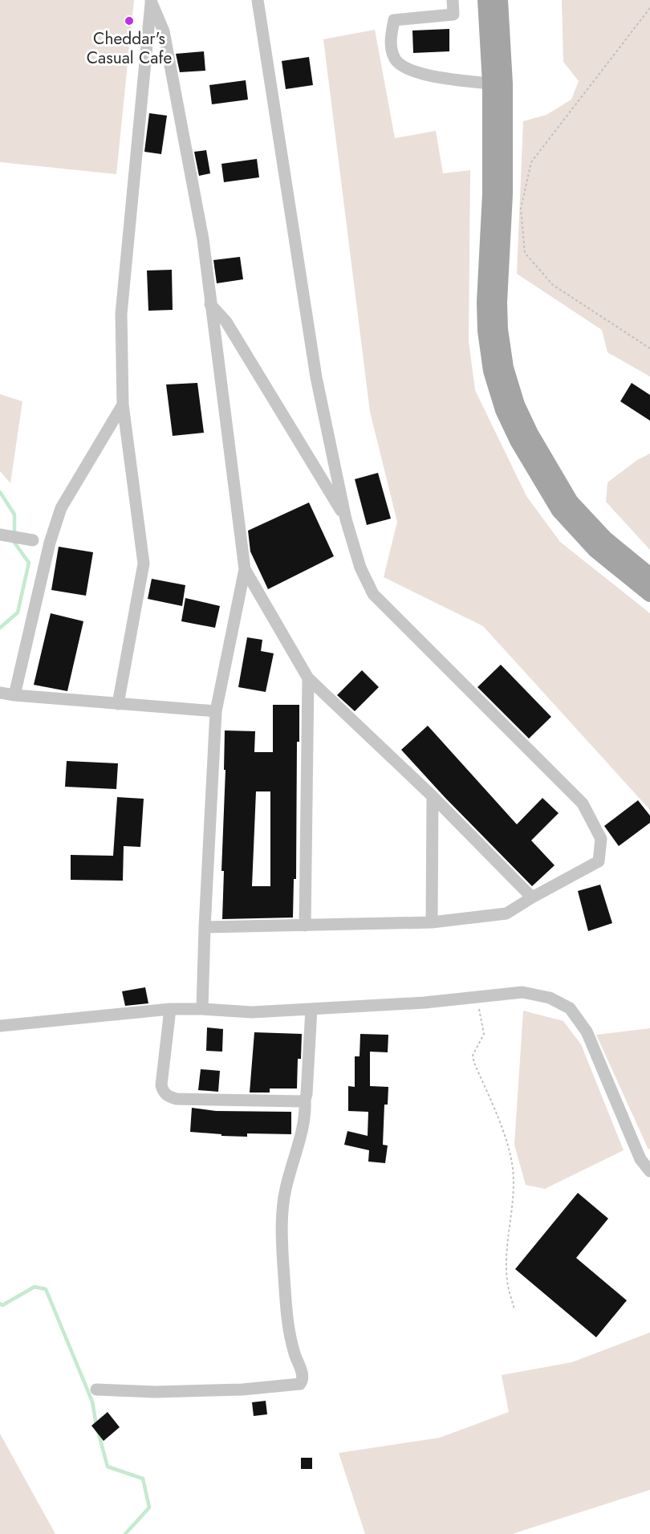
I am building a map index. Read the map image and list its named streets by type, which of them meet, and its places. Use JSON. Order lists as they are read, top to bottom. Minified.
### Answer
{"places":["Cheddar's Casual Cafe"]}
